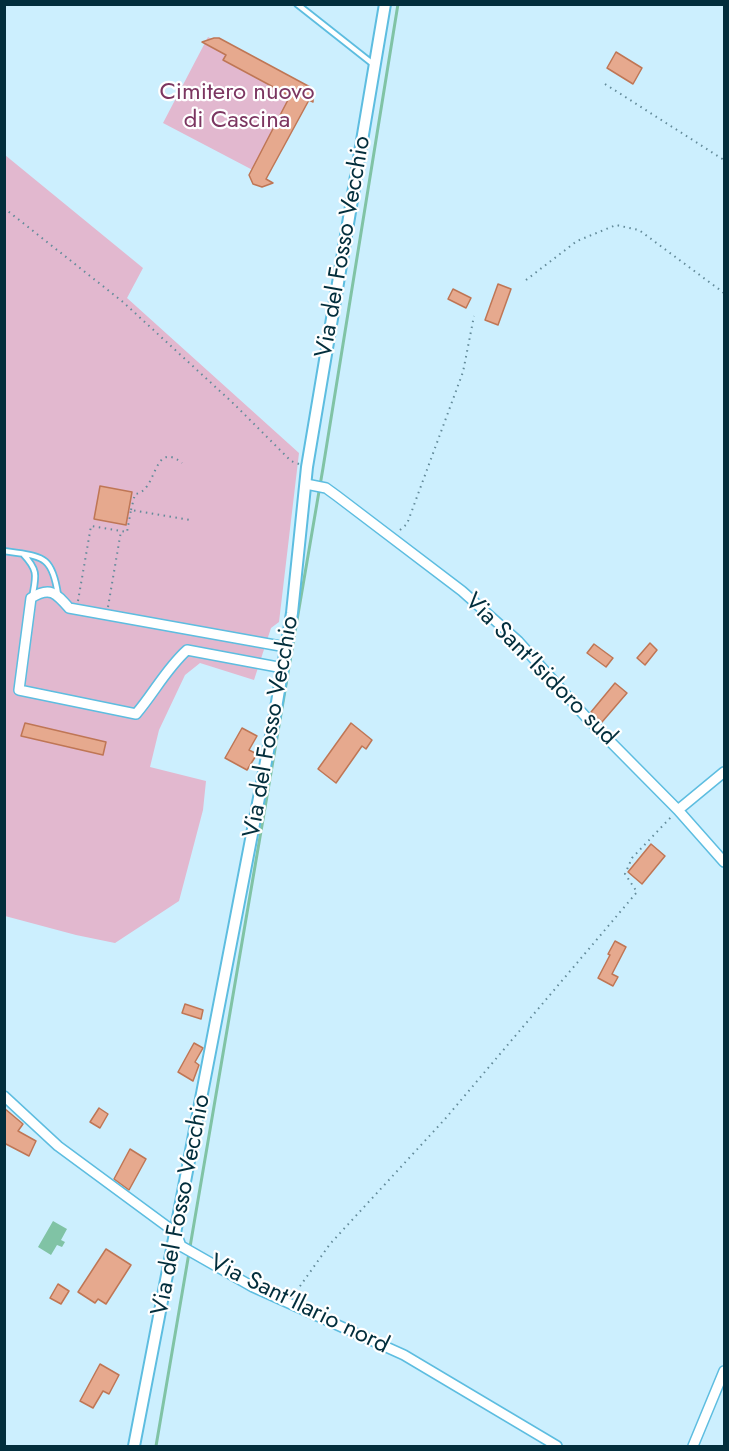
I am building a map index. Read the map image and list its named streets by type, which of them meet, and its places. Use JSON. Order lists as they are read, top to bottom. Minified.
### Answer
{"streets":{"street":["Via del Fosso Vecchio","Via Sant'Isidoro sud","Via Sant'Ilario nord"]},"crossings":[["Via del Fosso Vecchio","Via Sant'Isidoro sud"],["Via del Fosso Vecchio","Via Sant'Ilario nord"]],"parks":["Cimitero nuovo di Cascina"]}
